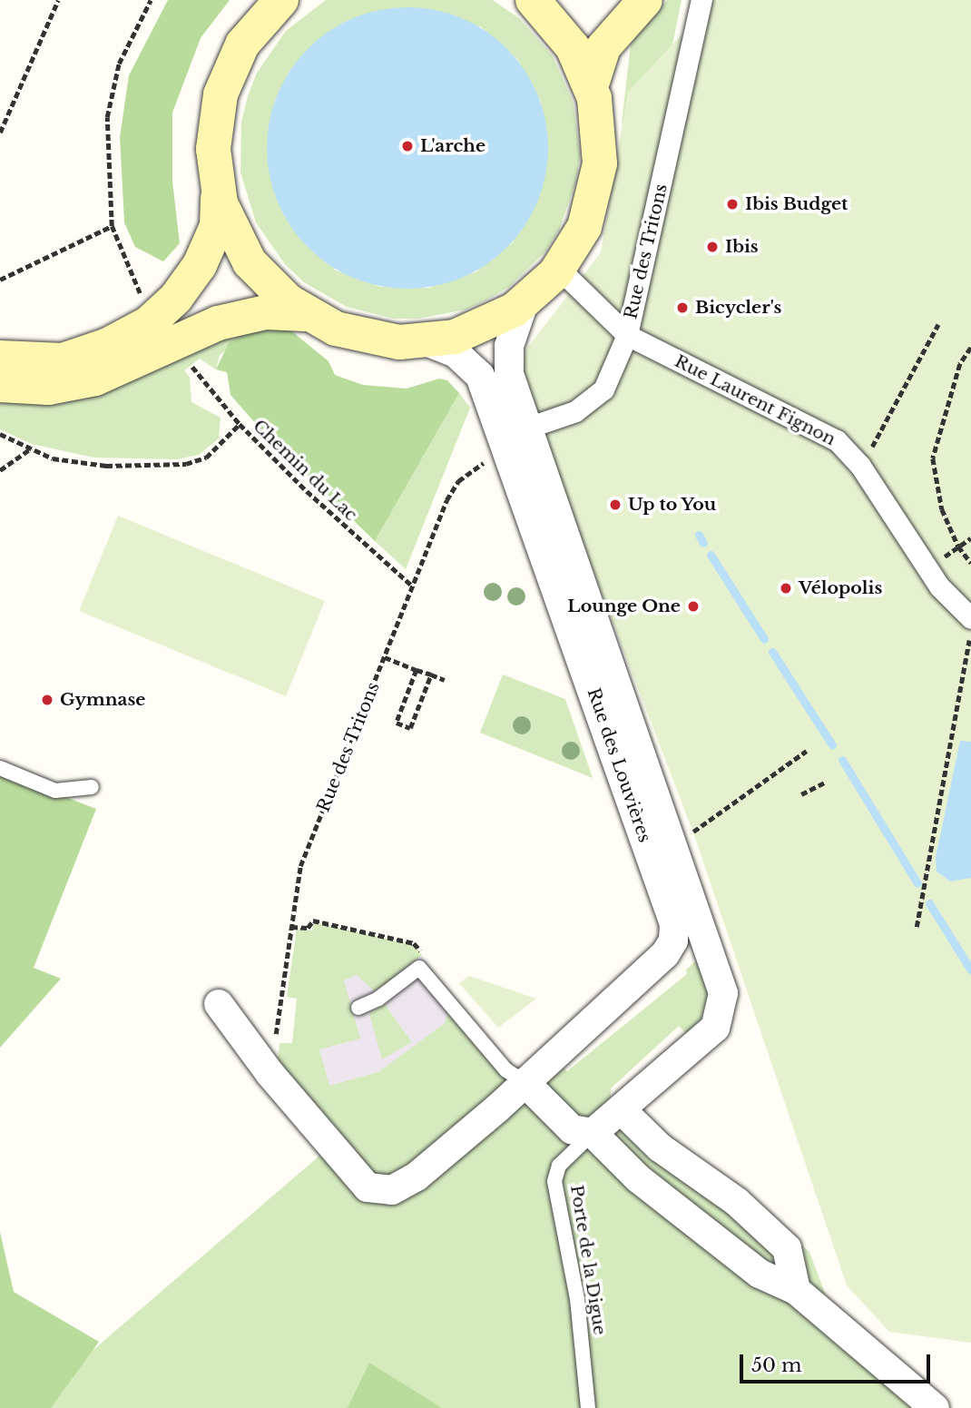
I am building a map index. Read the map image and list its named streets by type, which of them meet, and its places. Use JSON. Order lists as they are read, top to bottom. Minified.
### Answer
{"streets":{"street":["Rue des Tritons","Rue Laurent Fignon","Rue des Louvières"],"lane":["Porte de la Digue"],"path":["Chemin du Lac"]},"crossings":[["Rue des Tritons","Rue Laurent Fignon"],["Rue des Tritons","Chemin du Lac"],["Rue des Tritons","Rue des Louvières"],["Rue des Louvières","Porte de la Digue"]],"places":["L'arche","Ibis Budget","Ibis","Bicycler's","Up to You","Vélopolis","Lounge One","Gymnase"],"scale_bar":"50 m"}
